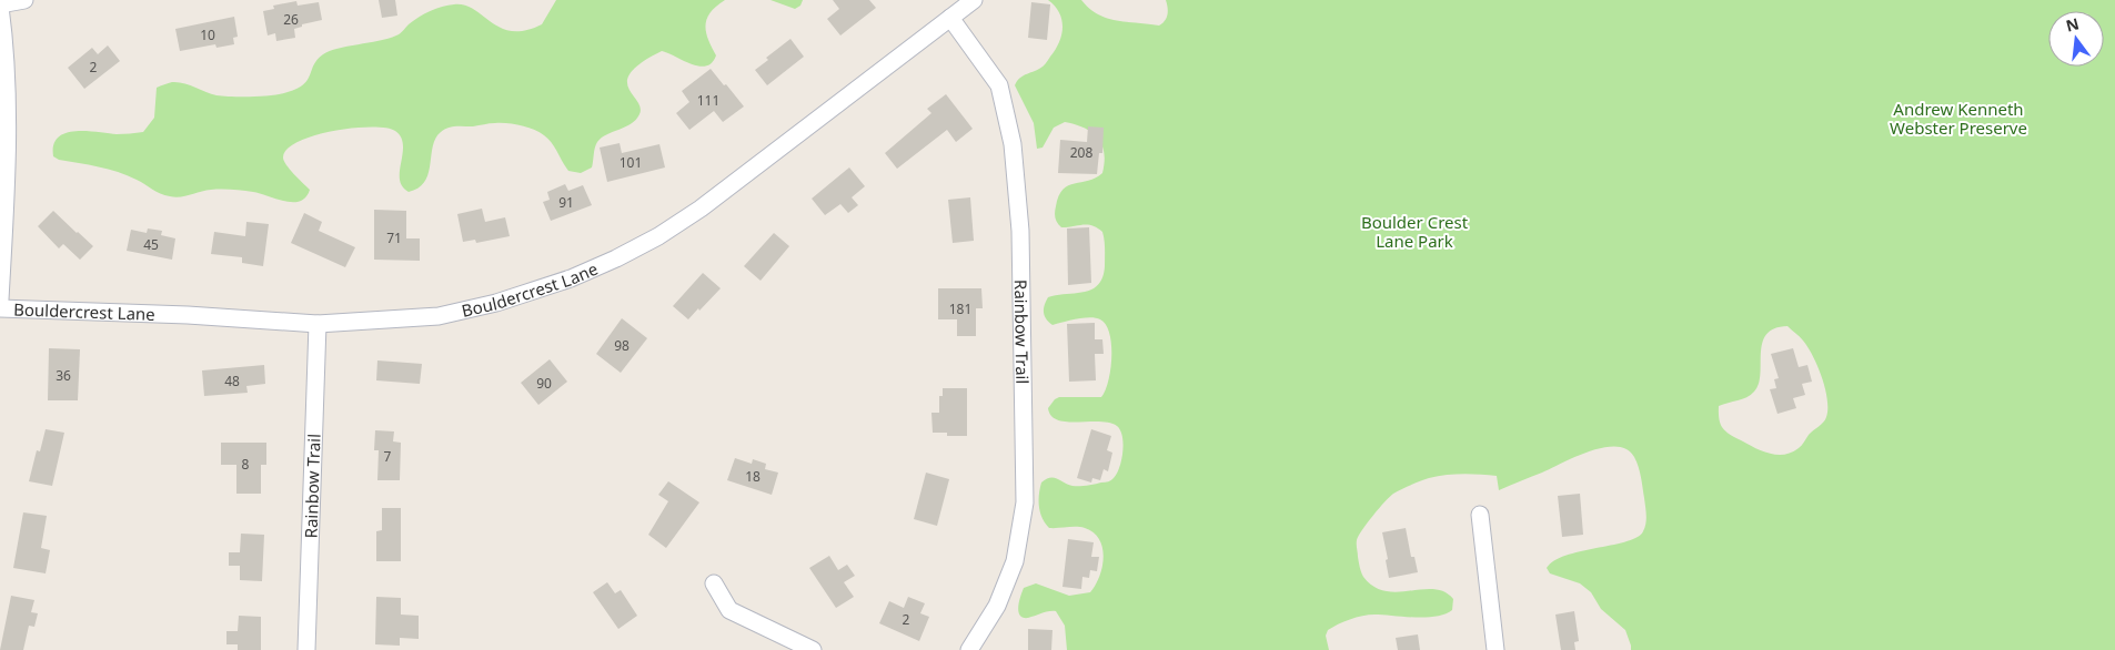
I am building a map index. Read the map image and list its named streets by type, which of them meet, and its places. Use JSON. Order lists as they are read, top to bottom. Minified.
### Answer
{"streets":{"street":["Bouldercrest Lane","Rainbow Trail"]},"crossings":[["Bouldercrest Lane","Rainbow Trail"]],"parks":["Andrew Kenneth Webster Preserve","Boulder Crest Lane Park"],"house_numbers":["26","10","2","111","208","101","91","71","45","181","98","36","48","90","7","8","18","2"],"north":"top"}
